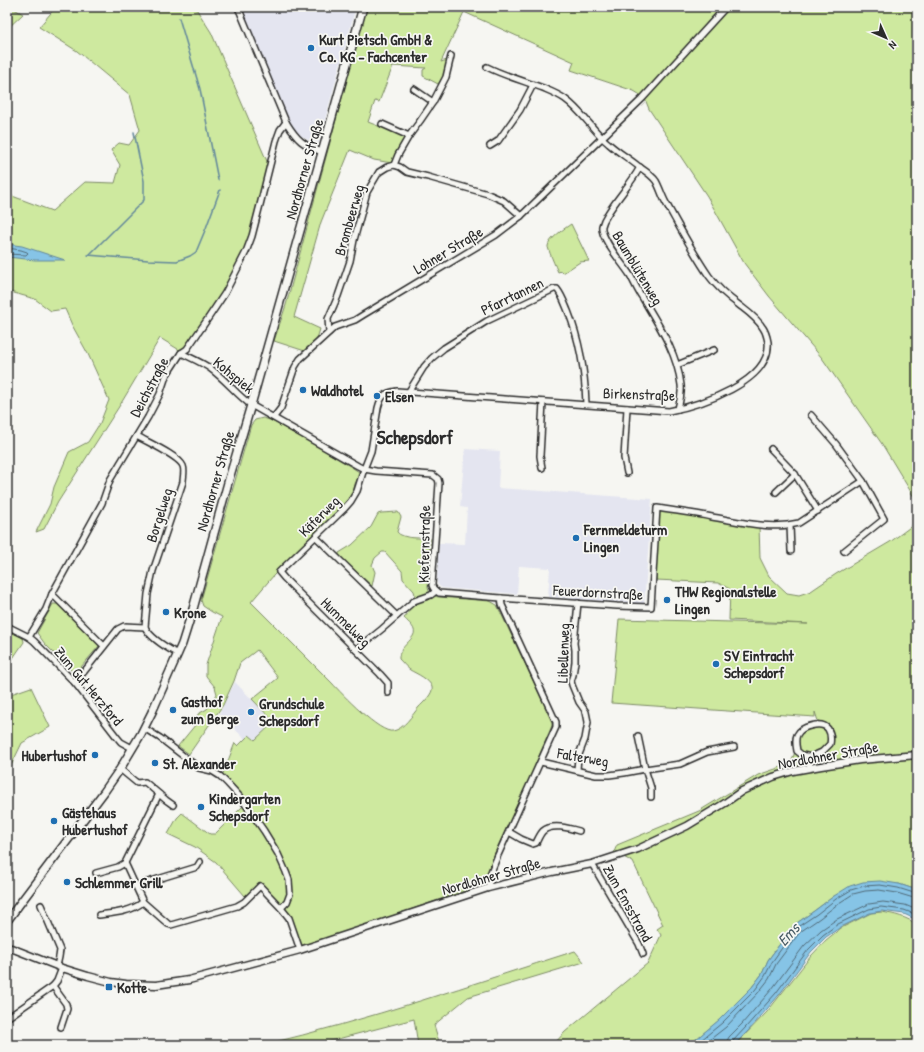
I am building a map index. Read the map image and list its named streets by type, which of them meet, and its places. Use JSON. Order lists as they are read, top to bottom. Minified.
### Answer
{"streets":{"main road":["Nordhorner Straße"],"street":["Brombeerweg","Lohner Straße","Baumblütenweg","Pfarrtannen","Kohspiek","Deichstraße","Birkenstraße","Borgelweg","Käferweg","Kiefernstraße","Feuerdornstraße","Hummelweg","Libellenweg","Zum Gut Herzford","Nordlohner Straße","Falterweg","Zum Emsstrand"]},"crossings":[["Nordhorner Straße","Kohspiek"],["Nordhorner Straße","Kiefernstraße"],["Nordhorner Straße","Zum Gut Herzford"],["Brombeerweg","Lohner Straße"],["Lohner Straße","Birkenstraße"],["Lohner Straße","Kiefernstraße"],["Baumblütenweg","Birkenstraße"],["Pfarrtannen","Birkenstraße"],["Kohspiek","Deichstraße"],["Kohspiek","Kiefernstraße"],["Deichstraße","Borgelweg"],["Deichstraße","Zum Gut Herzford"],["Birkenstraße","Käferweg"],["Birkenstraße","Kiefernstraße"],["Käferweg","Kiefernstraße"],["Käferweg","Hummelweg"],["Kiefernstraße","Feuerdornstraße"],["Feuerdornstraße","Libellenweg"],["Libellenweg","Falterweg"],["Nordlohner Straße","Zum Emsstrand"]],"districts":["Schepsdorf"],"water":["Ems"],"places":{"other":["Kurt Pietsch GmbH & Co. KG - Fachcenter","Waldhotel","Elsen","Fernmeldeturm Lingen","THW Regionalstelle Lingen","Krone","SV Eintracht Schepsdorf","Gasthof zum Berge","Grundschule Schepsdorf","Hubertushof","St. Alexander","Kindergarten Schepsdorf","Gästehaus Hubertushof","Schlemmer Grill"],"transit":["Kotte"]},"north":"bottom right"}
